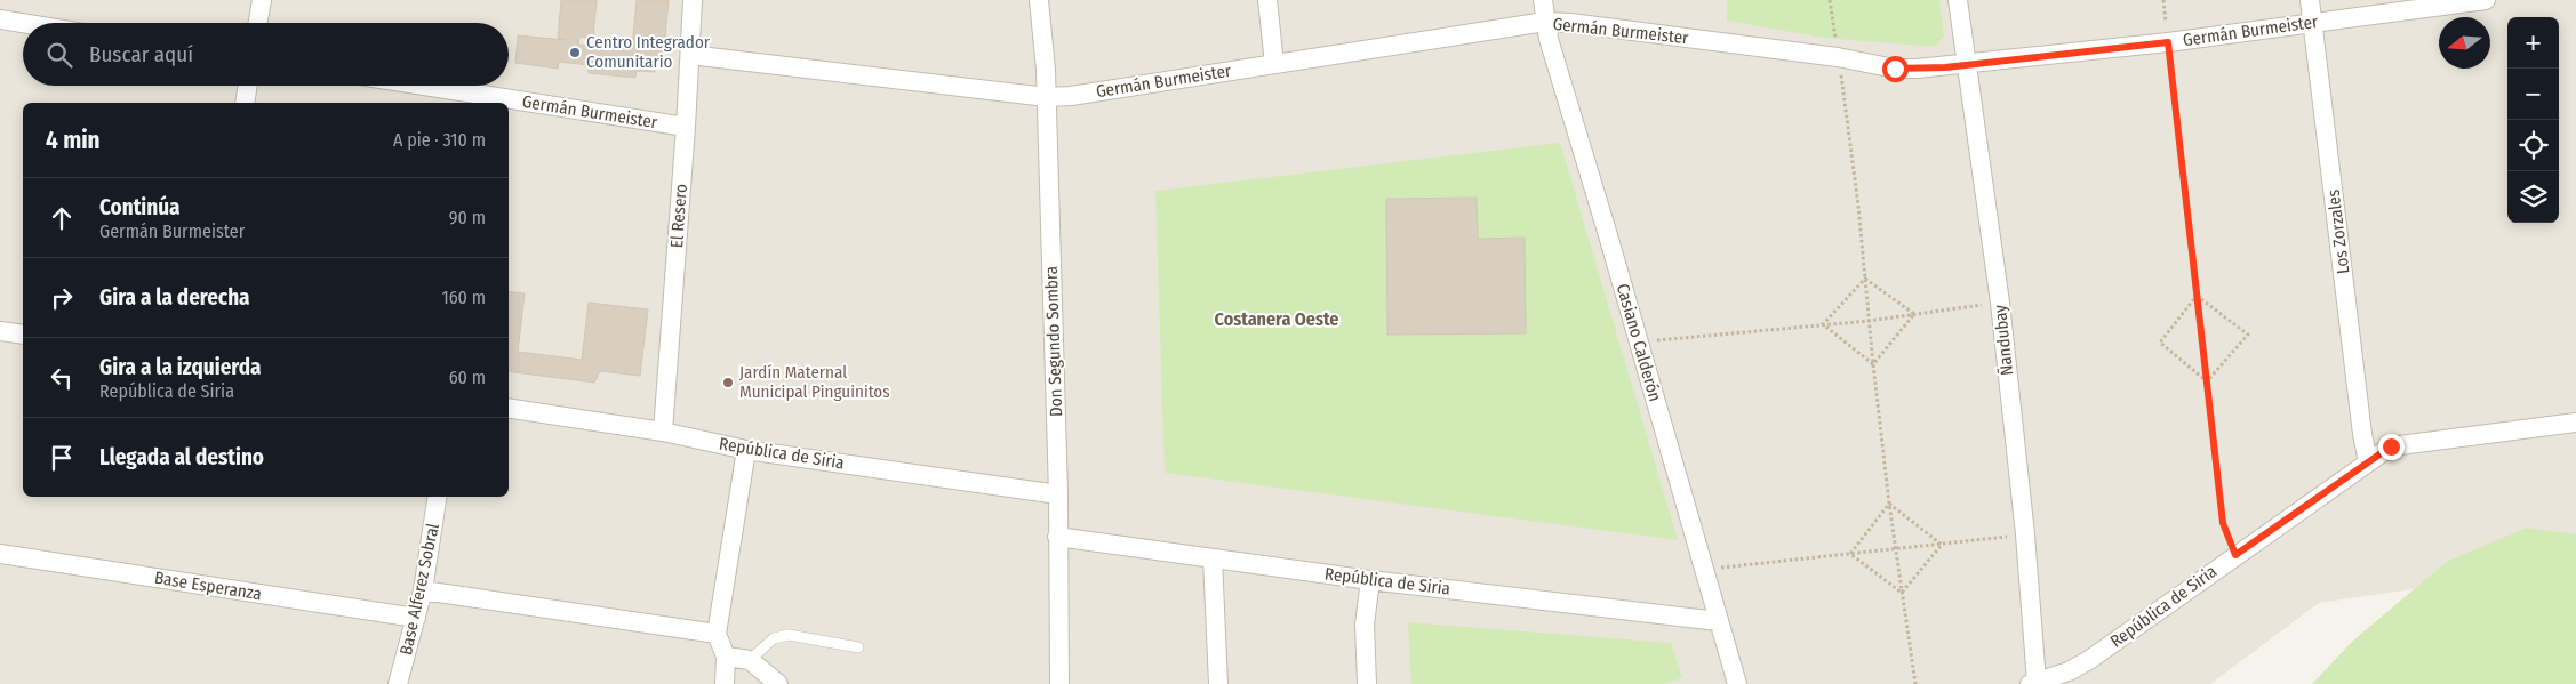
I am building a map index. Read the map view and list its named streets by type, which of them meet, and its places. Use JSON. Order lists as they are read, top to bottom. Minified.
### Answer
{"streets":{"street":["Germán Burmeister","El Resero","Los Zorzales","Ñandubay","Don Segundo Sombra","Casiano Calderón","República de Siria","Base Esperanza","Base Alferez Sobral"]},"crossings":[["Germán Burmeister","El Resero"],["Germán Burmeister","Los Zorzales"],["Germán Burmeister","Ñandubay"],["Germán Burmeister","Don Segundo Sombra"],["Germán Burmeister","Casiano Calderón"],["El Resero","República de Siria"],["Los Zorzales","República de Siria"],["Ñandubay","República de Siria"],["Don Segundo Sombra","República de Siria"],["Casiano Calderón","República de Siria"],["Base Esperanza","Base Alferez Sobral"]],"districts":["Costanera Oeste"],"places":["Centro Integrador Comunitario","Jardín Maternal Municipal Pinguinitos"],"north":"left","page":{"map_buttons":["+","−"],"search":"Buscar aquí","heading":["4 min","A pie · 310 m"],"list":[["Continúa","Germán Burmeister","90 m"],["Gira a la derecha","160 m"],["Gira a la izquierda","República de Siria","60 m"],"Llegada al destino"]}}
